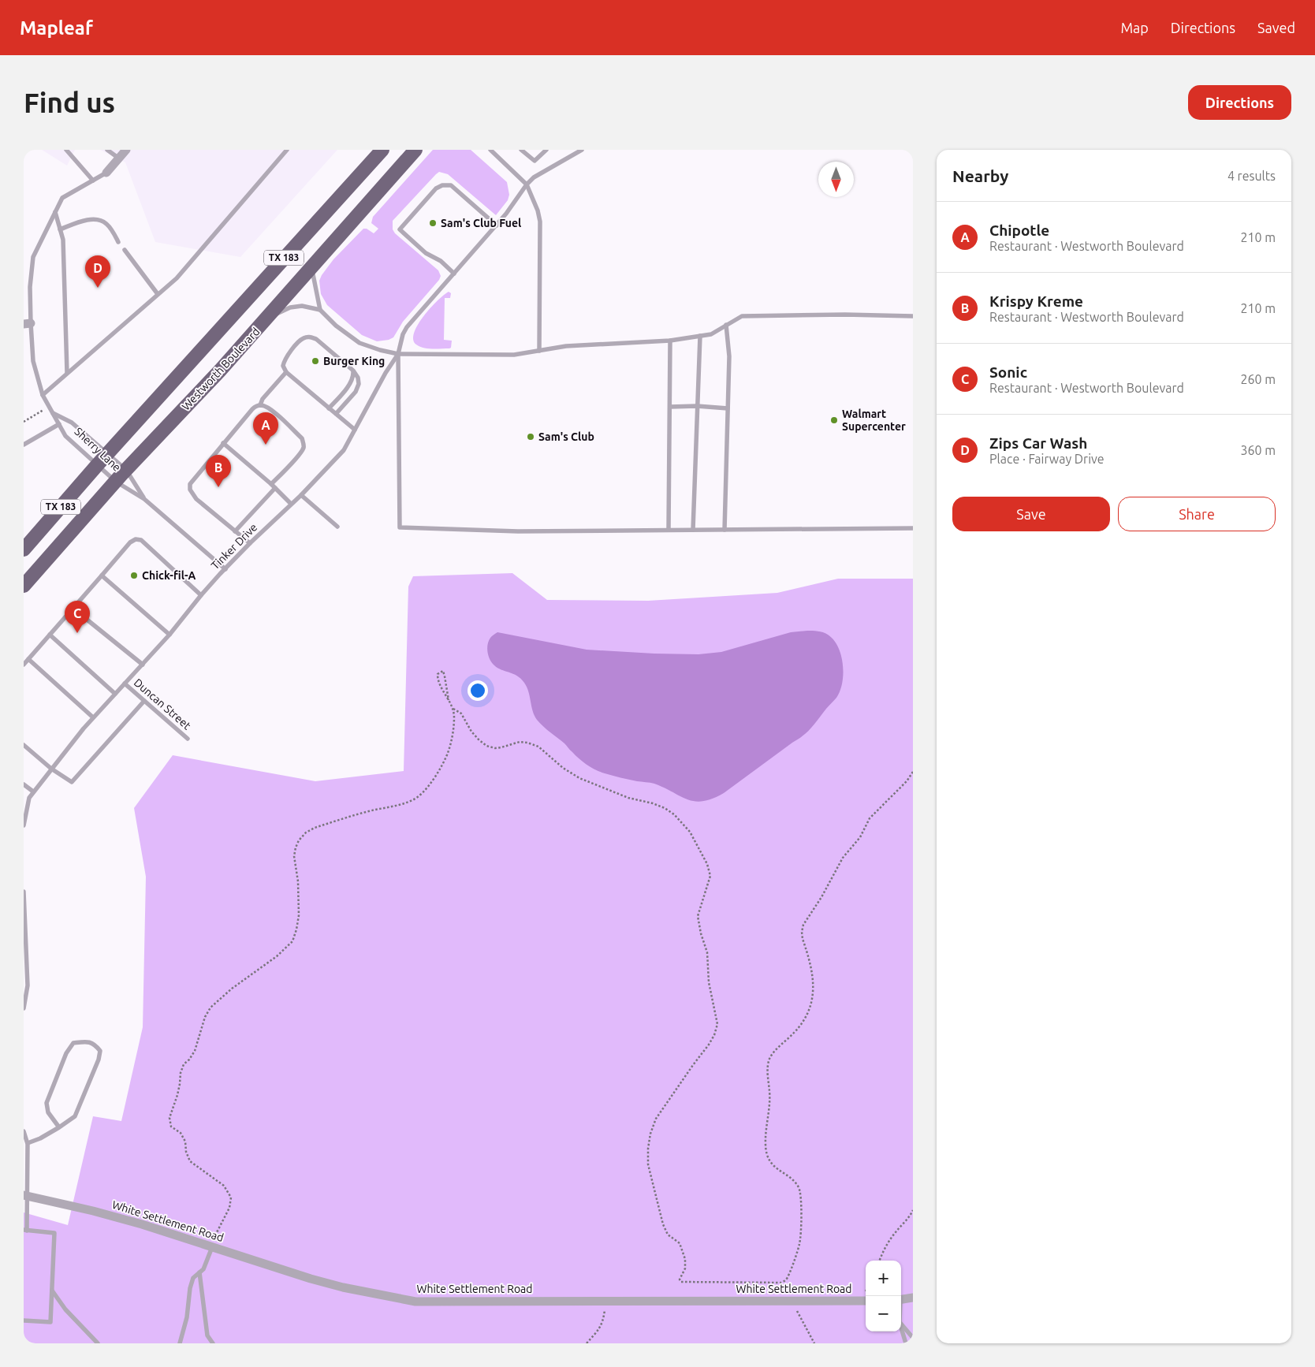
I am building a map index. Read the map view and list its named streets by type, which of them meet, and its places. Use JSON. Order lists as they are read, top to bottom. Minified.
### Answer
{"streets":{"main road":["TX 183","Westworth Boulevard"],"street":["White Settlement Road"],"lane":["Sherry Lane","Tinker Drive","Duncan Street"]},"crossings":[["TX 183","Sherry Lane"],["Westworth Boulevard","Sherry Lane"],["Tinker Drive","Duncan Street"]],"places":["Sam's Club Fuel","Burger King","Walmart Supercenter","Sam's Club","Chick-fil-A"],"north":"bottom","page":{"header":"Mapleaf","nav":["Map","Directions","Saved"],"buttons":["Directions",["Save","Share"]],"title":"Find us","heading":["Nearby","4 results"],"list":[{"mark":"A","name":"Chipotle","note":"Restaurant · Westworth Boulevard","value":"210 m"},{"mark":"B","name":"Krispy Kreme","note":"Restaurant · Westworth Boulevard","value":"210 m"},{"mark":"C","name":"Sonic","note":"Restaurant · Westworth Boulevard","value":"260 m"},{"mark":"D","name":"Zips Car Wash","note":"Place · Fairway Drive","value":"360 m"}],"pins":["D","A","B","C"],"map_buttons":["+","−"]}}
